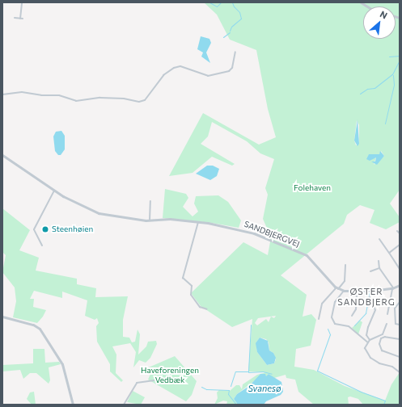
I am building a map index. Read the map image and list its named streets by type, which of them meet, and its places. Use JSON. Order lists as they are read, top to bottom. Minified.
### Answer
{"streets":{"street":["SANDBJERGVEJ"]},"districts":["ØSTER SANDBJERG"],"water":["Svanesø"],"parks":["Folehaven","Haveforeningen Vedbæk"],"places":["Steenhøien"],"north":"top right"}
